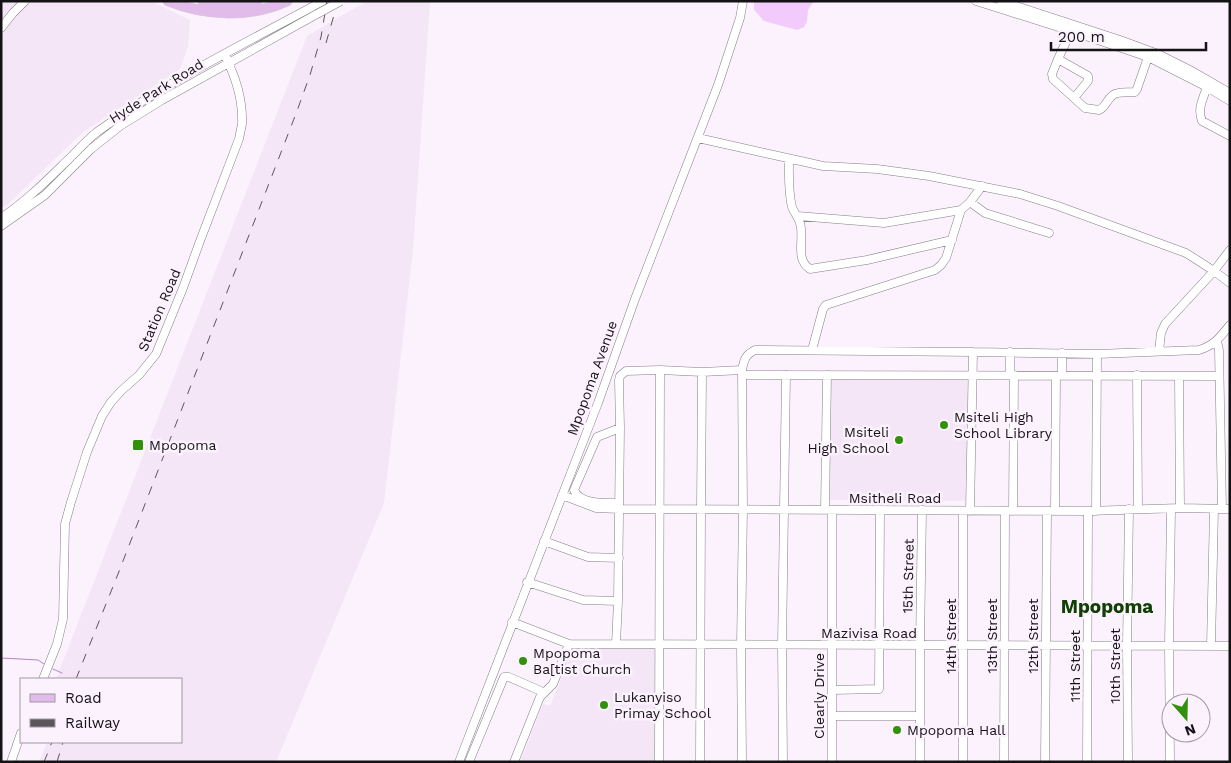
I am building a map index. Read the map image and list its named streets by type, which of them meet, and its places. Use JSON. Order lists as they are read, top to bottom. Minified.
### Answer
{"streets":{"street":["Hyde Park Road","Station Road","Mpopoma Avenue","Msitheli Road","15th Street","Mazivisa Road","14th Street","13th Street","12th Street","11th Street","10th Street","Clearly Drive"]},"crossings":[["Hyde Park Road","Station Road"],["Mpopoma Avenue","Msitheli Road"],["Mpopoma Avenue","Mazivisa Road"],["Msitheli Road","15th Street"],["Msitheli Road","14th Street"],["Msitheli Road","13th Street"],["Msitheli Road","12th Street"],["Msitheli Road","11th Street"],["Msitheli Road","10th Street"],["Msitheli Road","Clearly Drive"],["15th Street","Mazivisa Road"],["Mazivisa Road","14th Street"],["Mazivisa Road","13th Street"],["Mazivisa Road","12th Street"],["Mazivisa Road","11th Street"],["Mazivisa Road","10th Street"],["Mazivisa Road","Clearly Drive"]],"districts":["Mpopoma"],"places":{"other":["Msiteli High School Library","Msiteli High School","Mpopoma Ba[tist Church","Lukanyiso Primay School","Mpopoma Hall"],"transit":["Mpopoma"]},"legend":["Road","Railway"],"scale_bar":"200 m","north":"bottom"}
